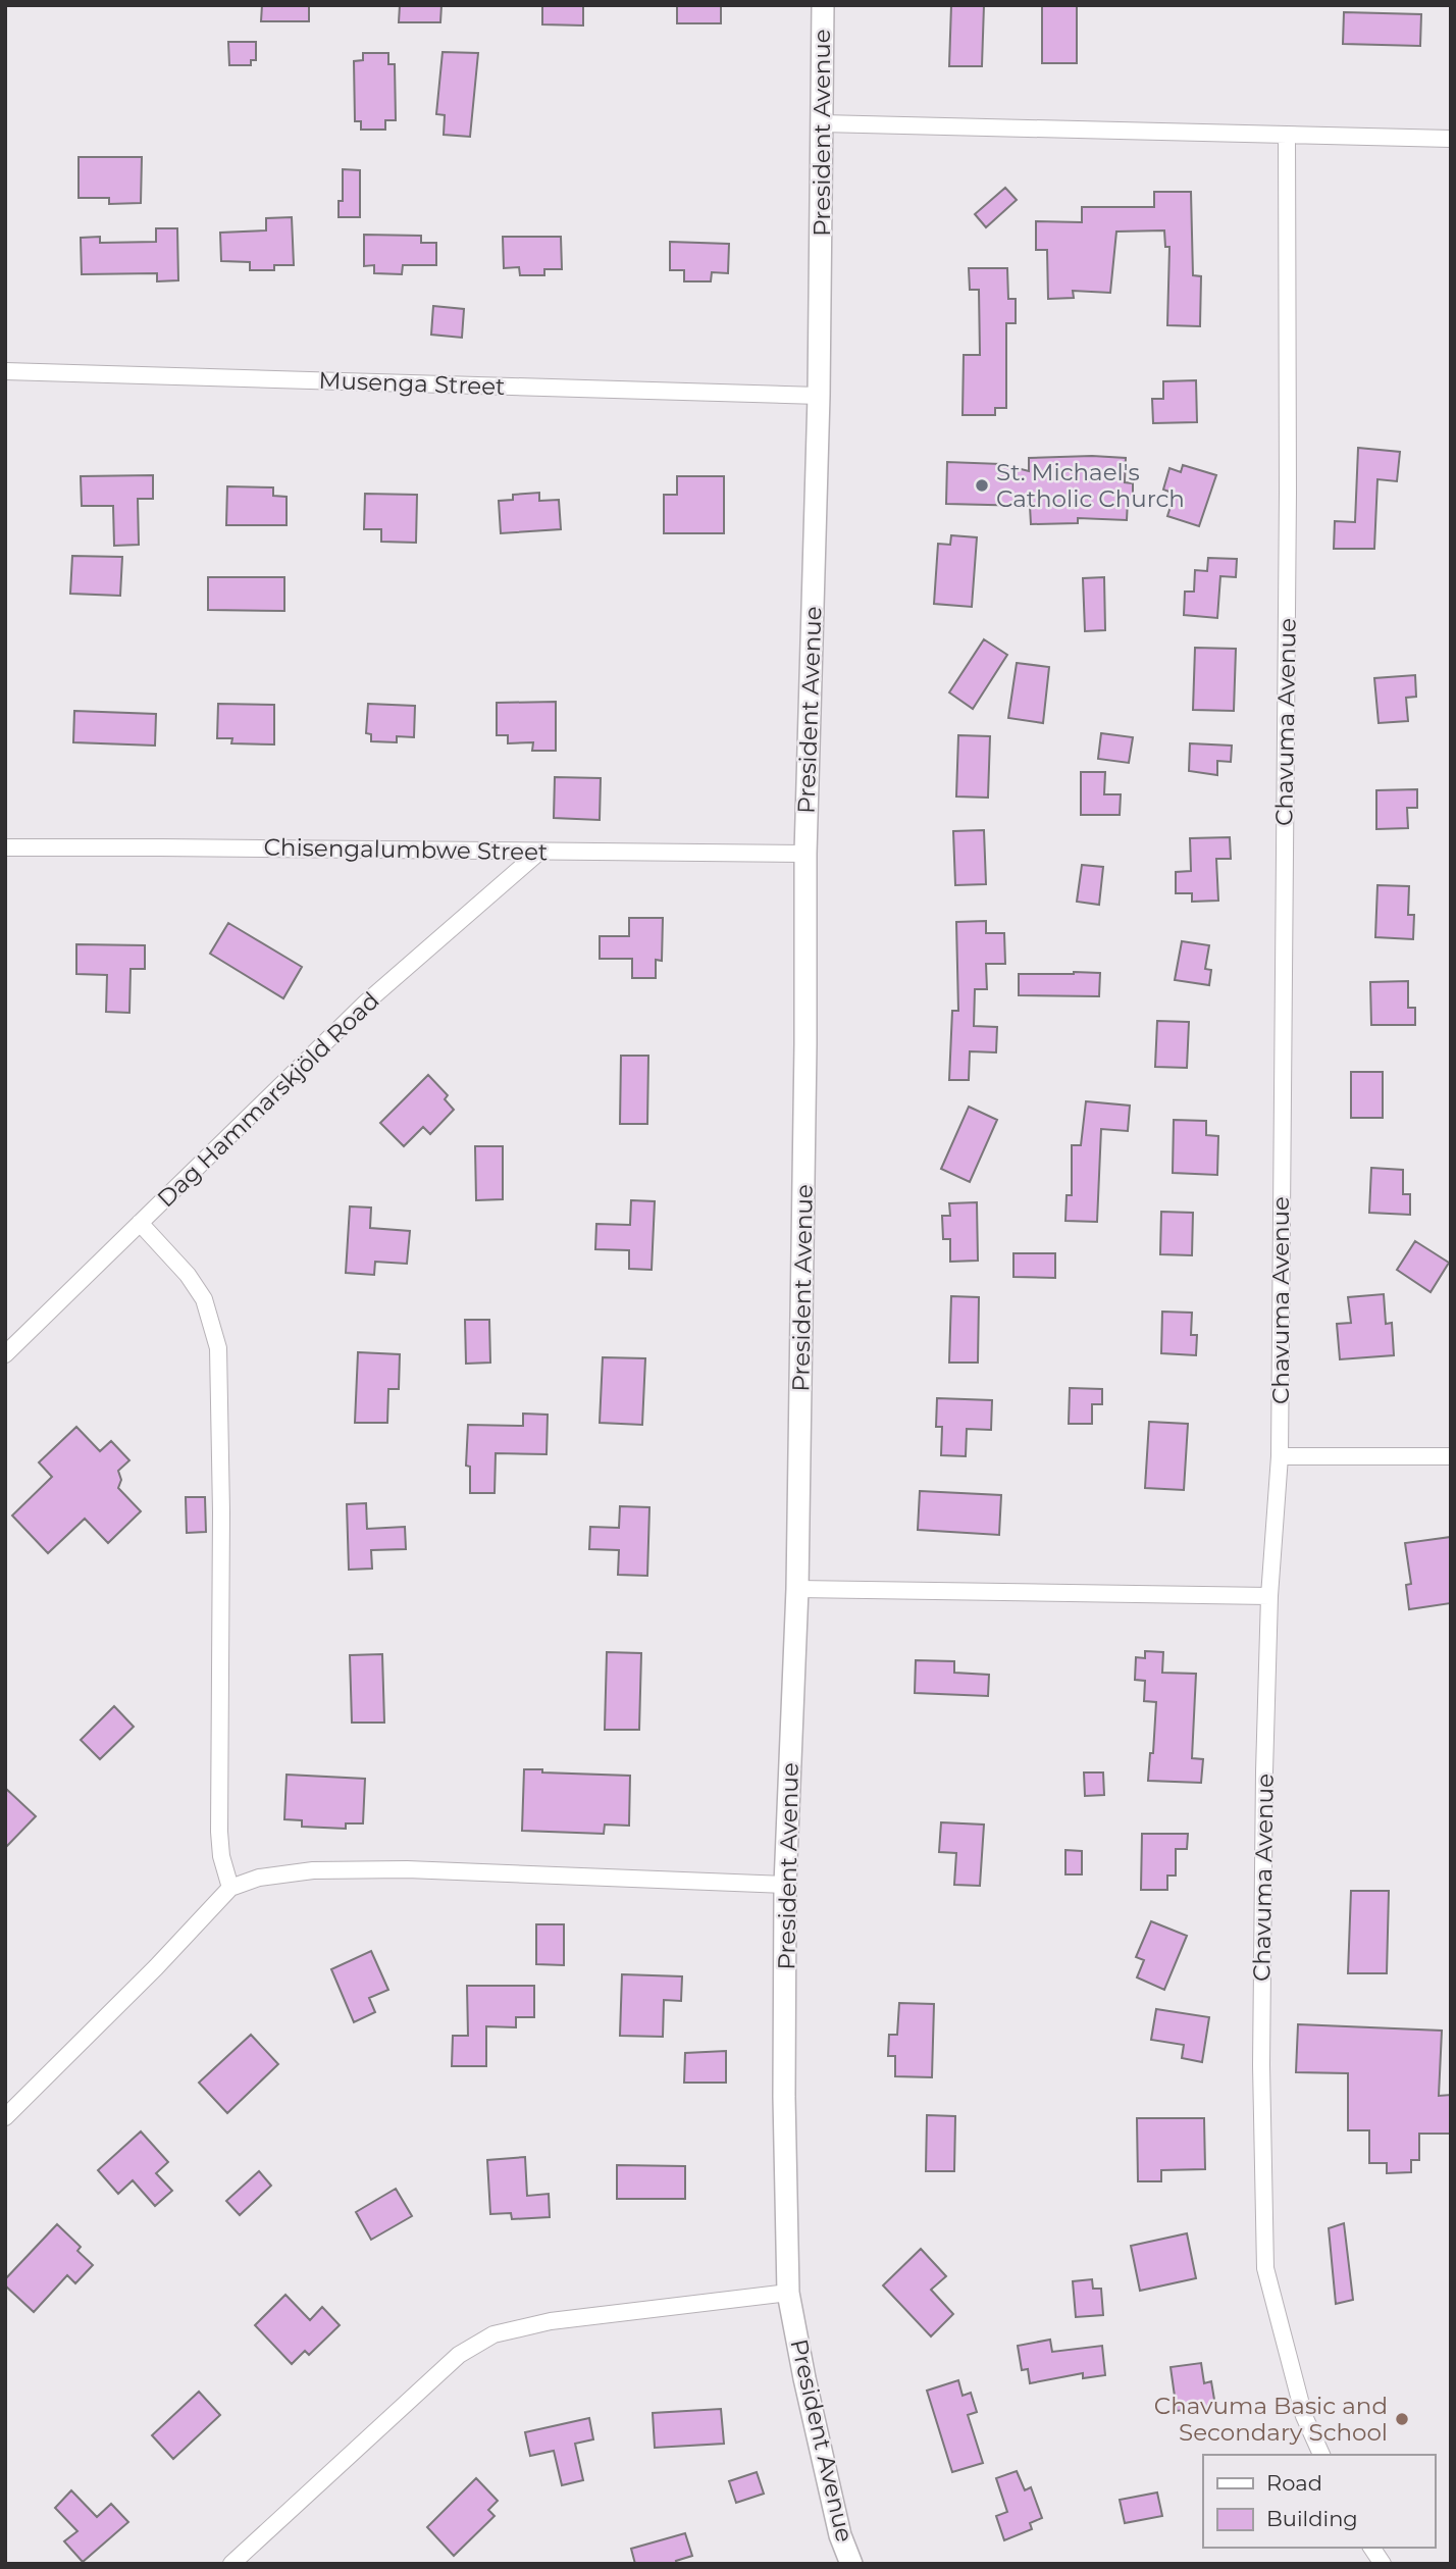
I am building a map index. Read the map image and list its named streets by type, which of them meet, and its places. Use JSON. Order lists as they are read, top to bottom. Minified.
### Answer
{"streets":{"street":["President Avenue","Musenga Street","Chavuma Avenue","Chisengalumbwe Street","Dag Hammarskjöld Road"]},"crossings":[["President Avenue","Musenga Street"],["President Avenue","Chisengalumbwe Street"]],"places":["St. Michael's Catholic Church","Chavuma Basic and Secondary School"],"legend":["Road","Building"]}
